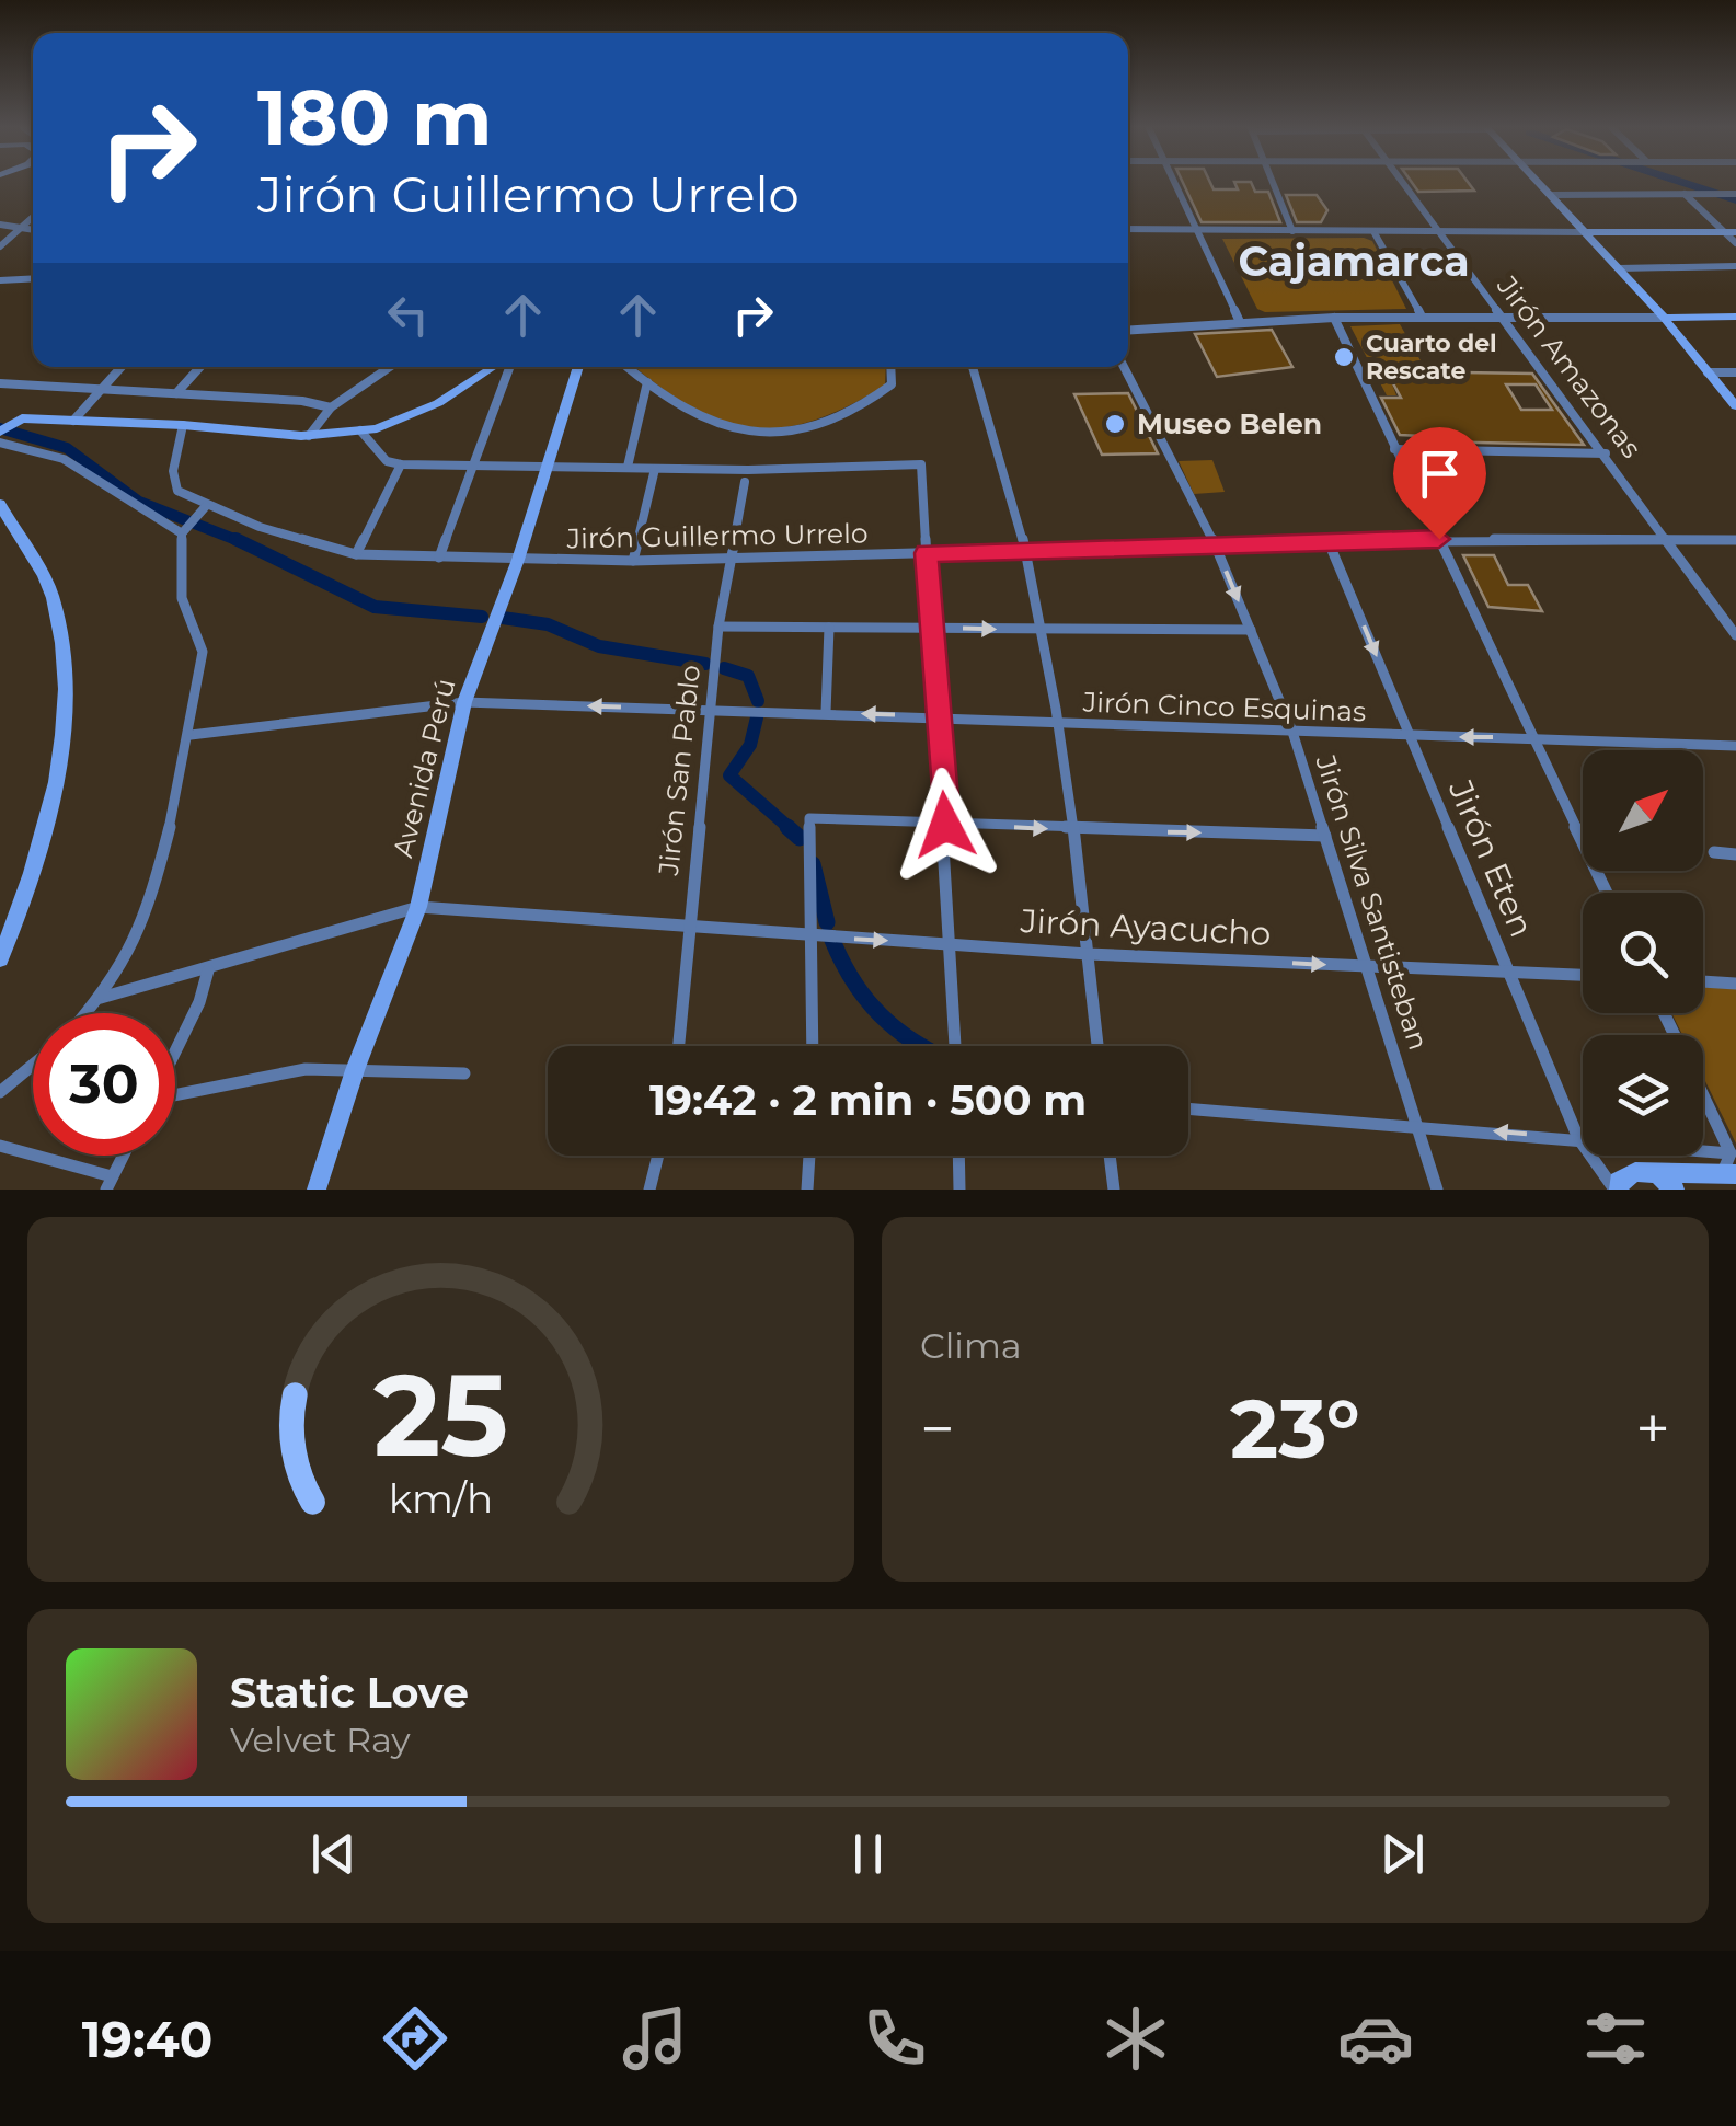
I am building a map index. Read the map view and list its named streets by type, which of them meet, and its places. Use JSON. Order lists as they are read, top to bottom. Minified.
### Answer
{"streets":{"street":["Jirón Amazonas","Jirón Guillermo Urrelo","Jirón Cinco Esquinas","Avenida Perú","Jirón San Pablo","Jirón Eten","Jirón Silva Santisteban","Jirón Ayacucho"]},"crossings":[["Jirón Amazonas","Jirón Guillermo Urrelo"],["Jirón Guillermo Urrelo","Avenida Perú"],["Jirón Guillermo Urrelo","Jirón San Pablo"],["Jirón Guillermo Urrelo","Jirón Eten"],["Jirón Guillermo Urrelo","Jirón Silva Santisteban"],["Jirón Cinco Esquinas","Avenida Perú"],["Jirón Cinco Esquinas","Jirón San Pablo"],["Jirón Cinco Esquinas","Jirón Eten"],["Jirón Cinco Esquinas","Jirón Silva Santisteban"],["Avenida Perú","Jirón Ayacucho"],["Jirón San Pablo","Jirón Ayacucho"],["Jirón Eten","Jirón Ayacucho"],["Jirón Silva Santisteban","Jirón Ayacucho"]],"one_way":["Jirón Ayacucho"],"districts":["Cajamarca"],"places":["Cuarto del Rescate","Museo Belen"],"north":"top right","page":{"turn":["180 m","Jirón Guillermo Urrelo"],"limit":"30","trip":"19:42 · 2 min · 500 m","tile":"Clima","heat":["−","23°","+"],"song":["Static Love","Velvet Ray"],"tabs":"19:40","gauge":["25","km/h"]}}
